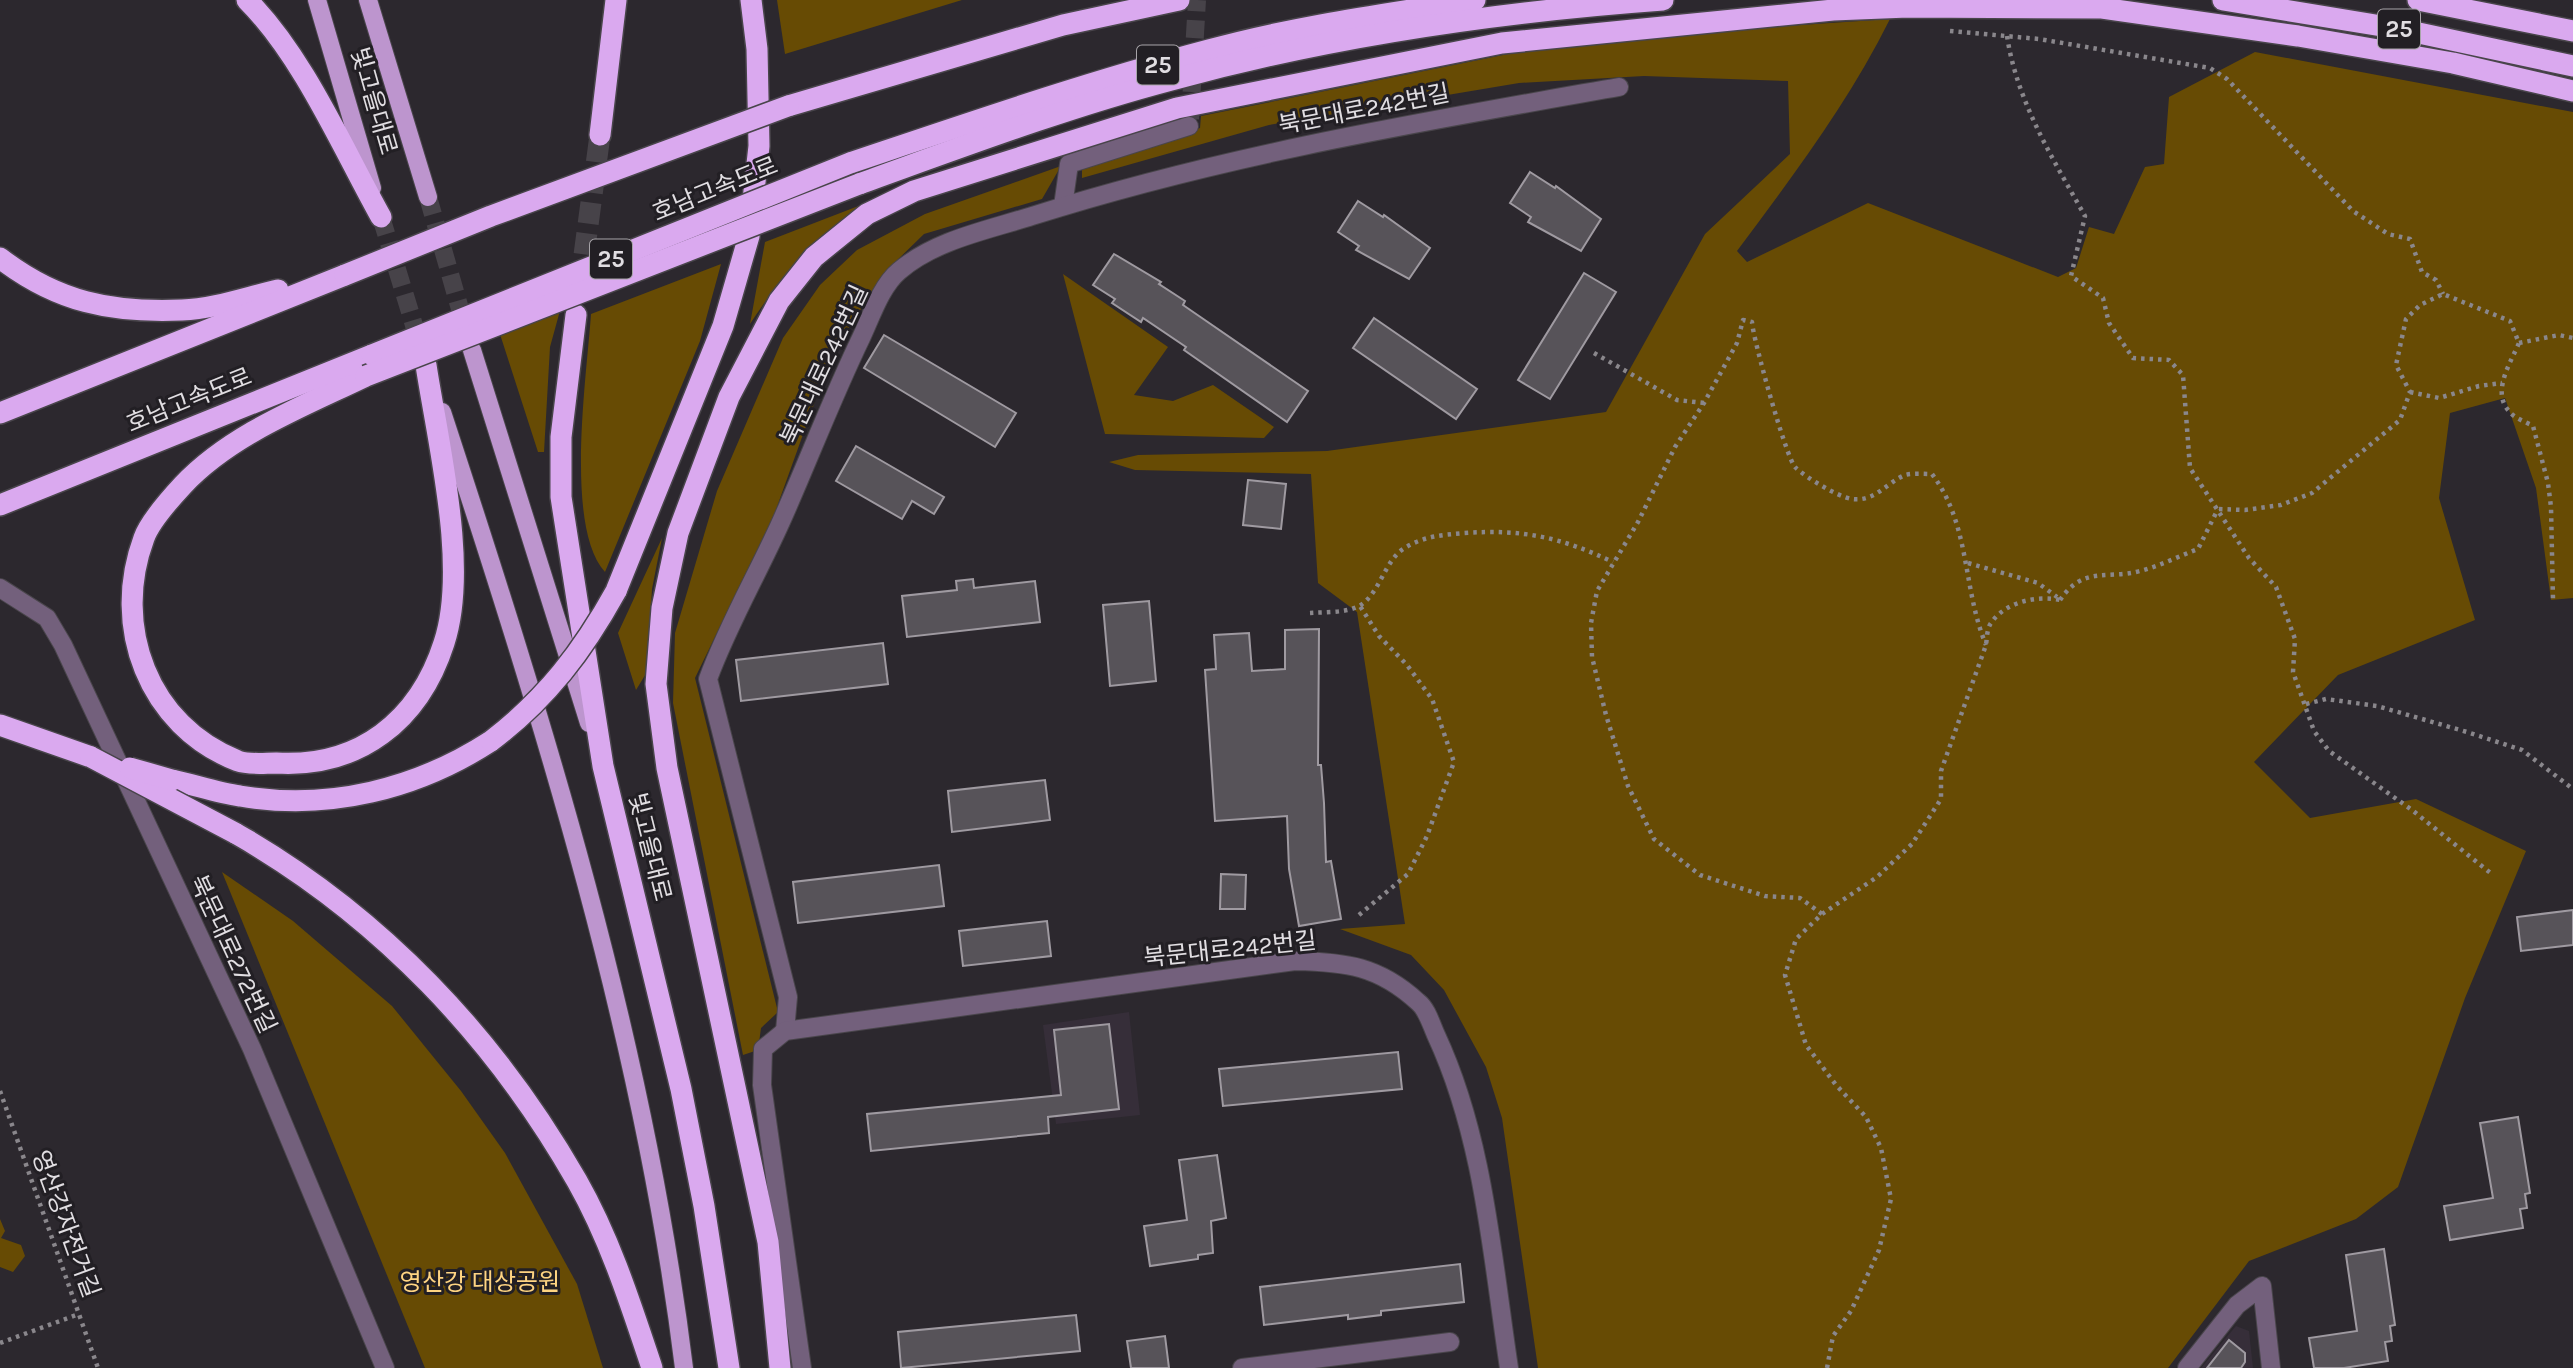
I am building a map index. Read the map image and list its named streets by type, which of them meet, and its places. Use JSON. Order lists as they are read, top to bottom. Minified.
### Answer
{"streets":{"highway":["25","빛고을대로","호남고속도로"],"street":["북문대로242번길","북문대로272번길"],"path":["영산강자전거길"]},"parks":["영산강 대상공원"]}
